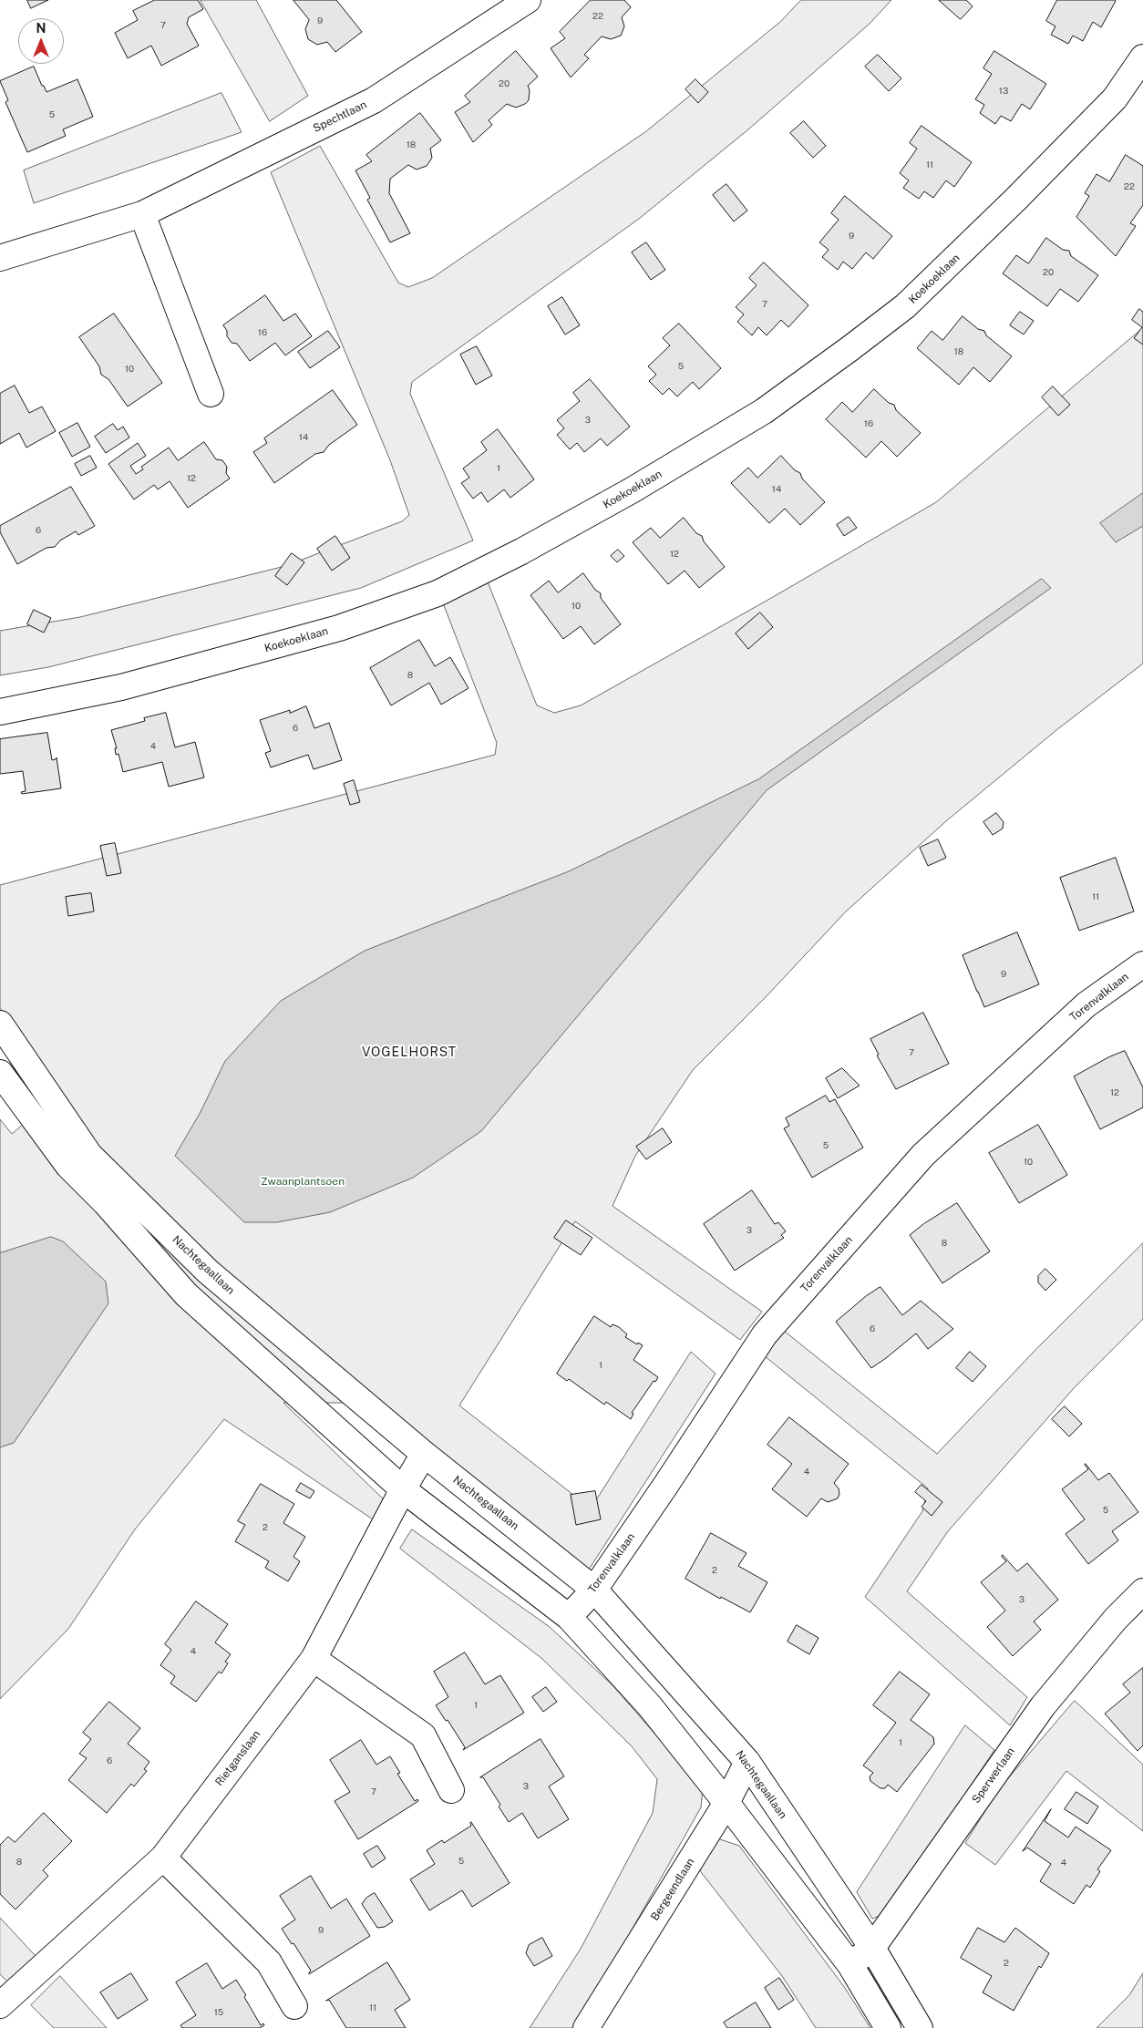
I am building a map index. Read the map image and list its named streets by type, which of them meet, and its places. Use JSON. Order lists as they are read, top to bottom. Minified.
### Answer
{"streets":{"street":["Spechtlaan","Koekoeklaan","Torenvalklaan","Nachtegaallaan","Rietganslaan","Sperwerlaan","Bergeendlaan"]},"crossings":[["Torenvalklaan","Nachtegaallaan"],["Nachtegaallaan","Rietganslaan"],["Nachtegaallaan","Sperwerlaan"],["Nachtegaallaan","Bergeendlaan"]],"districts":["VOGELHORST"],"parks":["Zwaanplantsoen"],"house_numbers":["22","9","7","20","13","5","18","11","22","9","20","7","16","18","5","10","3","16","14","1","12","14","6","12","10","8","6","4","11","9","7","12","5","10","3","8","6","1","4","5","2","2","3","4","1","1","6","3","7","5","8","4","9","2","11","15"],"north":"top"}
